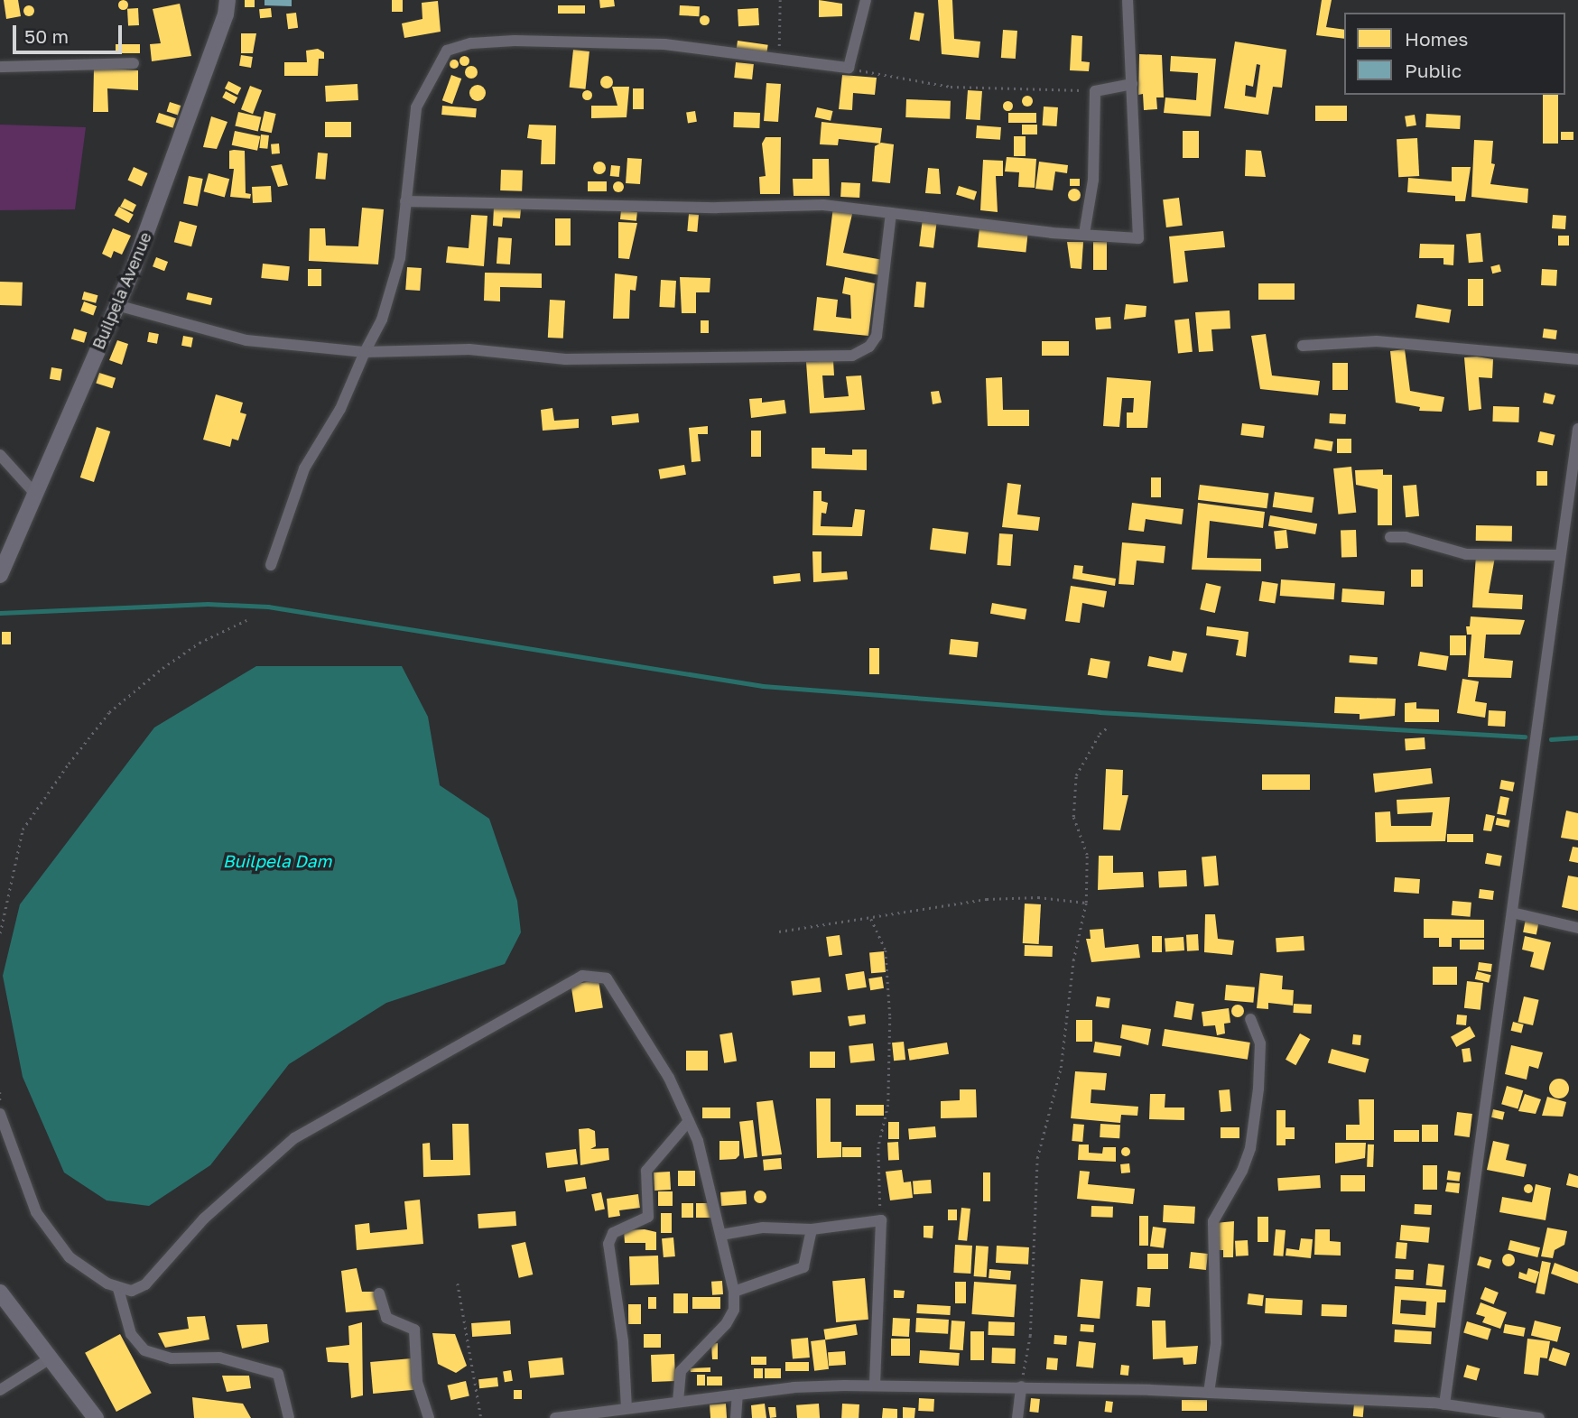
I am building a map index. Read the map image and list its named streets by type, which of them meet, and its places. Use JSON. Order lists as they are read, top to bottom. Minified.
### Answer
{"streets":{"street":["Builpela Avenue"]},"water":["Builpela Dam"],"legend":["Homes","Public"],"scale_bar":"50 m"}
